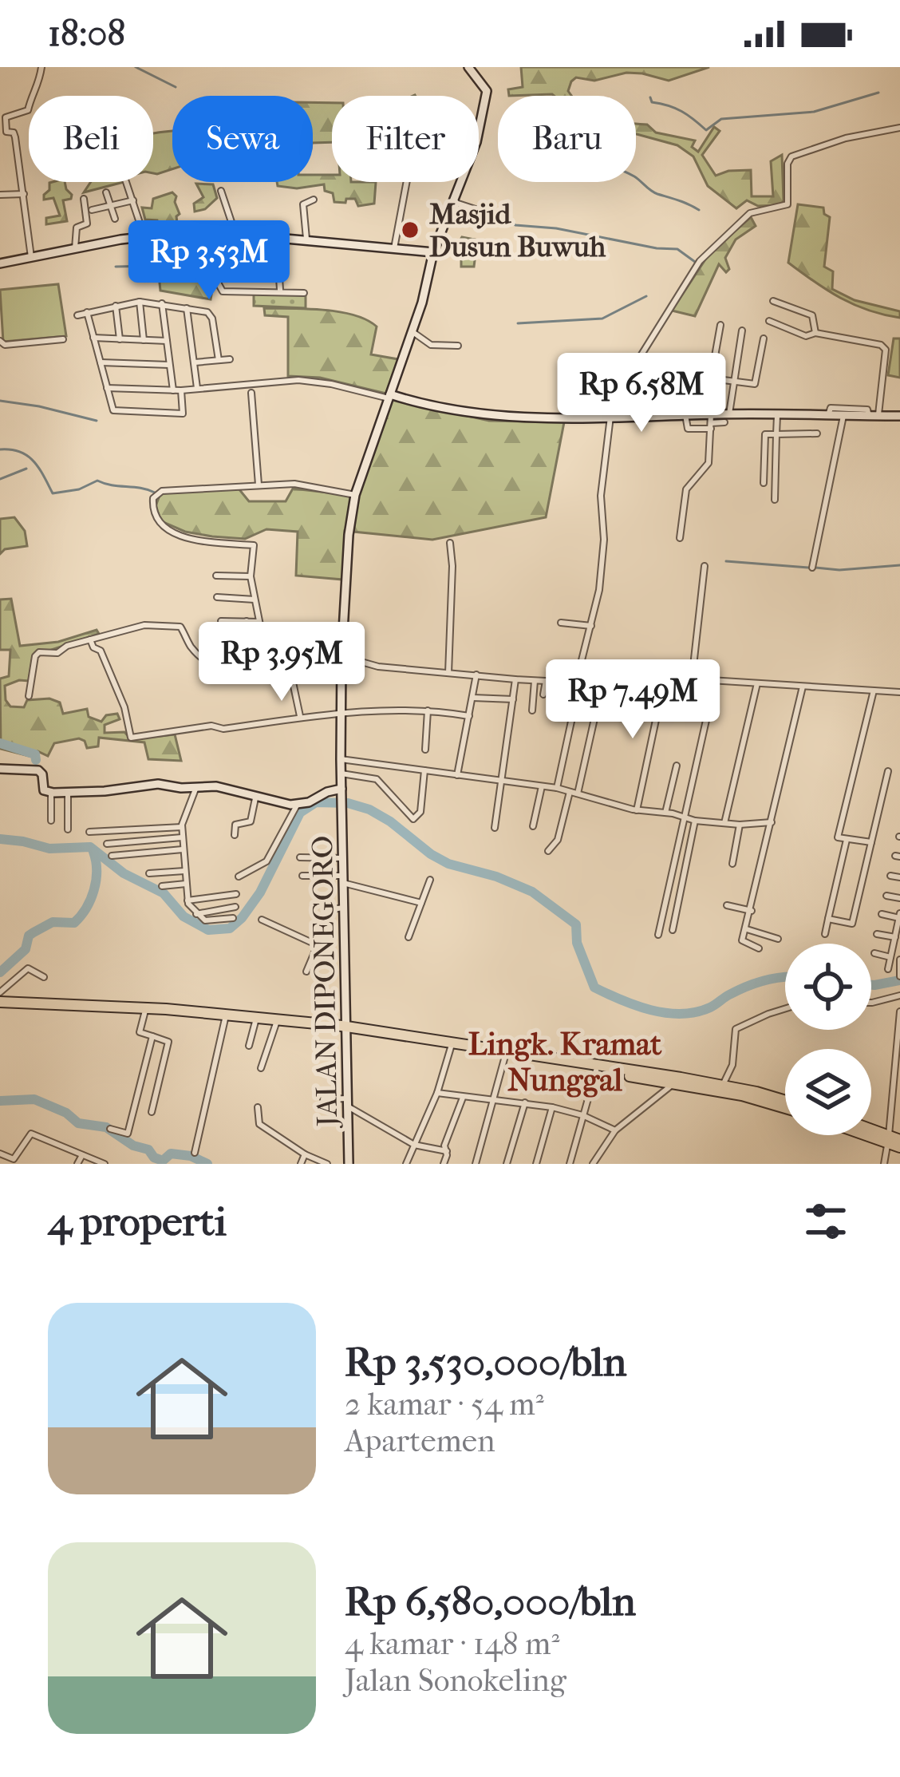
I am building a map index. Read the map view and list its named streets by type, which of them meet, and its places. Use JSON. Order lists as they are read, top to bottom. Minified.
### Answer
{"streets":{"street":["JALAN DIPONEGORO"]},"districts":["Lingk. Kramat Nunggal"],"places":["Masjid Dusun Buwuh"],"page":{"status":"18:08","chip":["Beli","Sewa","Filter","Baru"],"price":["Rp 3.53M","Rp 6.58M","Rp 3.95M","Rp 7.49M"],"heading":"4 properti","list":[{"name":"Rp 3,530,000/bln","note":"2 kamar · 54 m² · Apartemen"},{"name":"Rp 6,580,000/bln","note":"4 kamar · 148 m² · Jalan Sonokeling"}]}}
